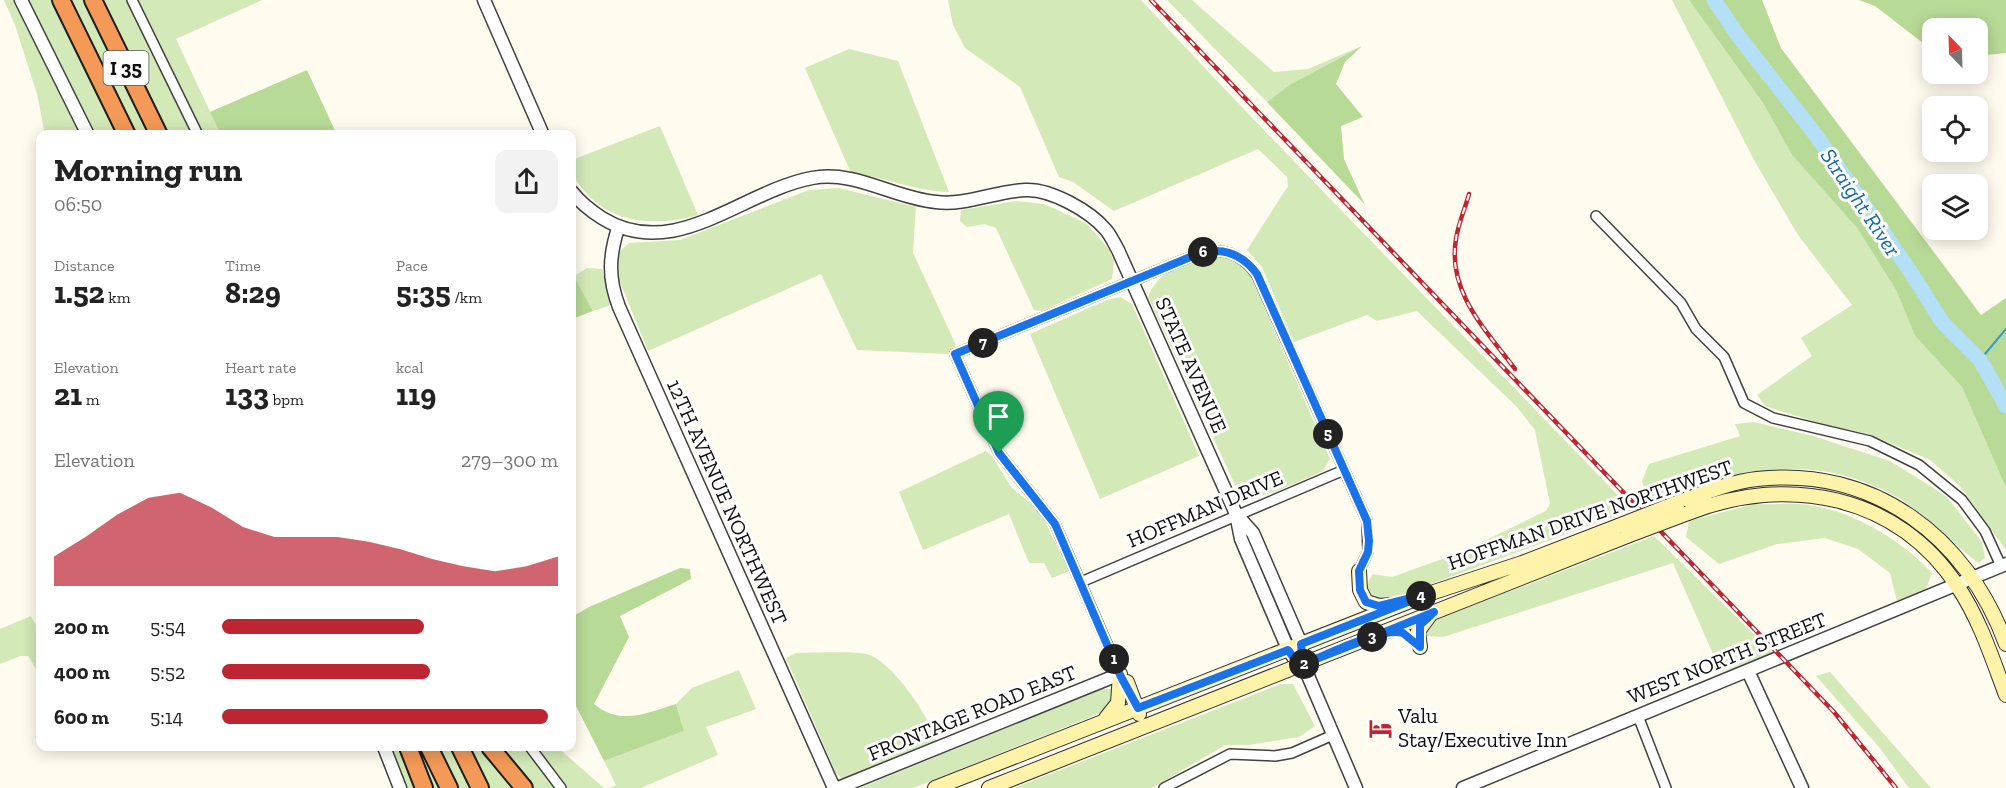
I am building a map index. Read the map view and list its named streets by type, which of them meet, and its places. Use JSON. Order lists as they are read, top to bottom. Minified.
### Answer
{"streets":{"highway":["I 35"],"main road":["HOFFMAN DRIVE NORTHWEST"],"street":["STATE AVENUE","12TH AVENUE NORTHWEST","HOFFMAN DRIVE","WEST NORTH STREET","FRONTAGE ROAD EAST"]},"crossings":[["STATE AVENUE","12TH AVENUE NORTHWEST"],["STATE AVENUE","HOFFMAN DRIVE"],["STATE AVENUE","HOFFMAN DRIVE NORTHWEST"],["HOFFMAN DRIVE NORTHWEST","WEST NORTH STREET"]],"water":["Straight River"],"places":{"hotel":["Valu Stay/Executive Inn"]},"north":"top left","page":{"heading":["Morning run","06:50"],"stats":[["Distance","1.52 km"],["Time","8:29"],["Pace","5:35 /km"],["Elevation","21 m"],["Heart rate","133 bpm"],["kcal","119"]],"pins":["6","7","5","4","3","1","2"],"chart":["Elevation","279–300 m"],"list":[{"name":"200 m","note":"5:54"},{"name":"400 m","note":"5:52"},{"name":"600 m","note":"5:14"}]}}
